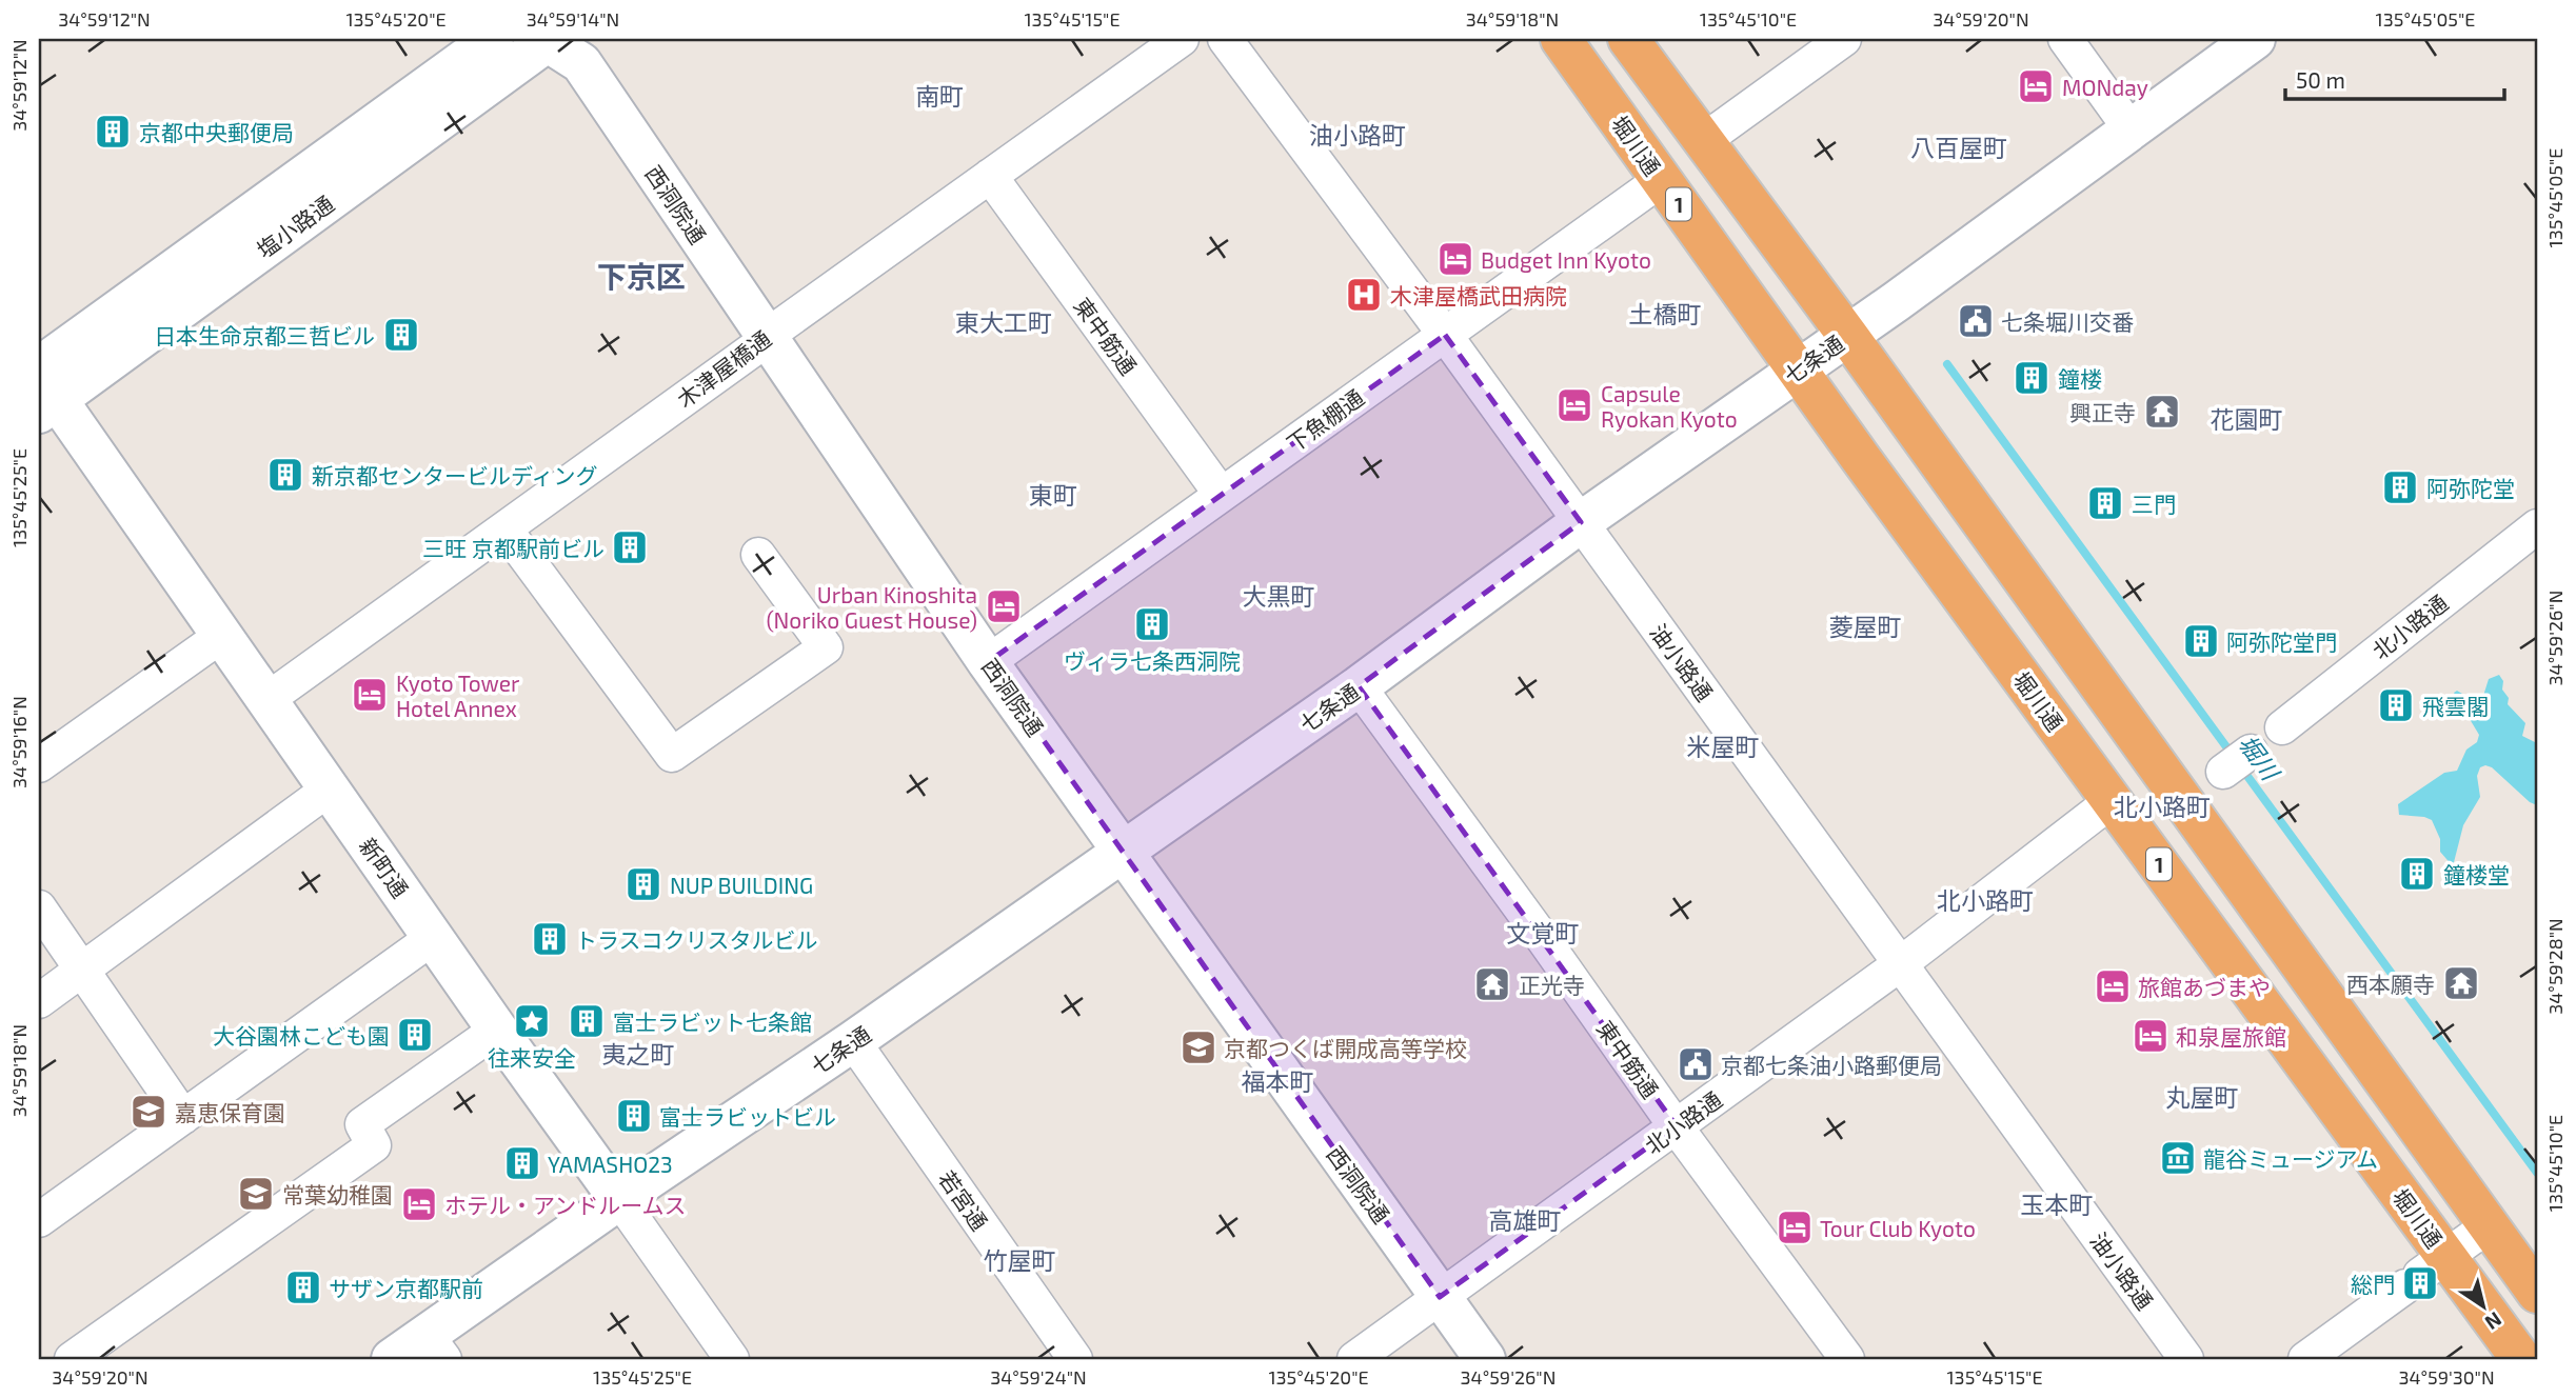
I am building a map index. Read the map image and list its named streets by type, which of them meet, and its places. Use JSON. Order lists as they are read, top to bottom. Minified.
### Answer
{"streets":{"highway":["堀川通","1"],"street":["西洞院通","塩小路通","東中筋通","七条通","木津屋橋通","下魚棚通","北小路通","油小路通","新町通","若宮通"]},"crossings":[["堀川通","七条通"],["堀川通","下魚棚通"],["堀川通","北小路通"],["西洞院通","塩小路通"],["西洞院通","七条通"],["西洞院通","木津屋橋通"],["西洞院通","下魚棚通"],["西洞院通","北小路通"],["塩小路通","新町通"],["東中筋通","七条通"],["東中筋通","木津屋橋通"],["東中筋通","下魚棚通"],["東中筋通","北小路通"],["七条通","油小路通"],["七条通","新町通"],["七条通","若宮通"],["木津屋橋通","新町通"],["下魚棚通","油小路通"],["北小路通","油小路通"]],"districts":["南町","油小路町","八百屋町","下京区","土橋町","東大工町","花園町","東町","大黒町","菱屋町","米屋町","北小路町","北小路町","文覚町","夷之町","福本町","丸屋町","玉本町","高雄町","竹屋町"],"water":["堀川"],"places":{"hotel":["MONday","Budget Inn Kyoto","Capsule Ryokan Kyoto","Urban Kinoshita (Noriko Guest House)","Kyoto Tower Hotel Annex","旅館あづまや","和泉屋旅館","ホテル・アンドルームス","Tour Club Kyoto"],"building":["京都中央郵便局","日本生命京都三哲ビル","鐘楼","新京都センタービルディング","阿弥陀堂","三門","三旺 京都駅前ビル","ヴィラ七条西洞院","阿弥陀堂門","飛雲閣","鐘楼堂","NUP BUILDING","トラスコクリスタルビル","富士ラビット七条館","大谷園林こども園","富士ラビットビル","YAMASHO23","総門","サザン京都駅前"],"hospital":["木津屋橋武田病院"],"public building":["七条堀川交番","京都七条油小路郵便局"],"temple":["興正寺","西本願寺","正光寺"],"place":["往来安全"],"school or university":["京都つくば開成高等学校","嘉恵保育園","常葉幼稚園"],"museum":["龍谷ミュージアム"]},"scale_bar":"50 m","north":"bottom right","coordinates":["34°59'12\"N","135°45'20\"E","34°59'14\"N","135°45'15\"E","34°59'18\"N","135°45'10\"E","34°59'20\"N","135°45'05\"E","135°45'25\"E","34°59'26\"N","34°59'16\"N","34°59'28\"N","34°59'24\"N","34°59'30\"N"]}
